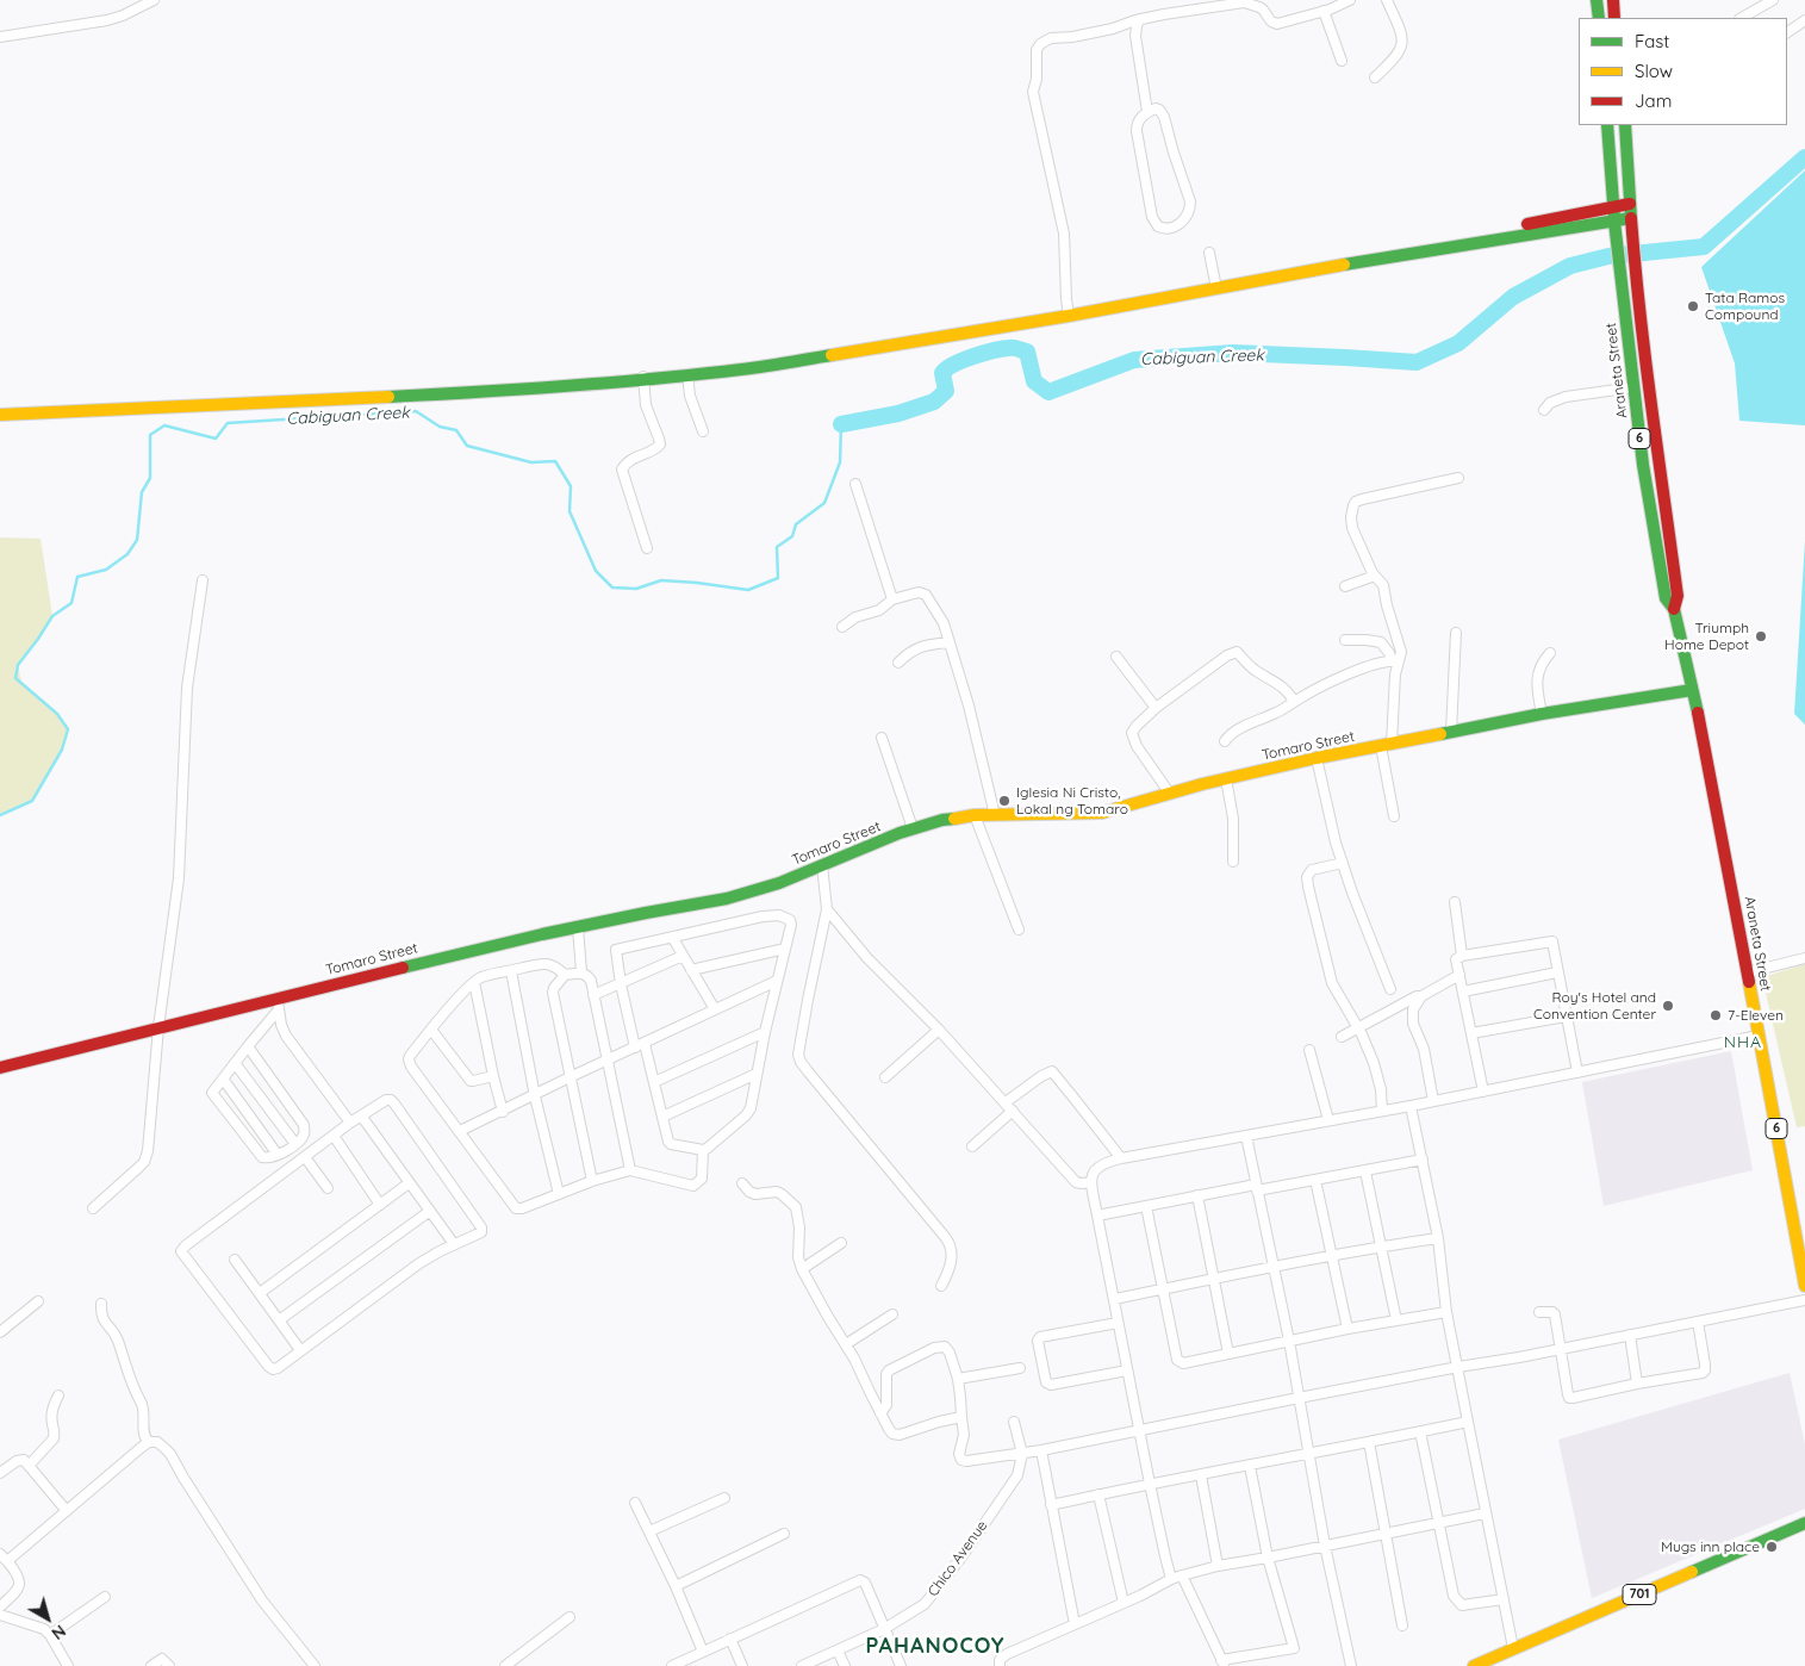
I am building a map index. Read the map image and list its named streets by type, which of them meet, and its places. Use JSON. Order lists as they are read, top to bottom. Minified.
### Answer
{"streets":{"main road":["Araneta Street","6","Tomaro Street","701"],"street":["Chico Avenue"]},"crossings":[["Araneta Street","Tomaro Street"]],"districts":["NHA","PAHANOCOY"],"water":["Cabiguan Creek"],"places":["Tata Ramos Compound","Triumph Home Depot","Iglesia Ni Cristo, Lokal ng Tomaro","Roy's Hotel and Convention Center","7-Eleven","Mugs inn place"],"legend":["Fast","Slow","Jam"],"north":"bottom right"}
